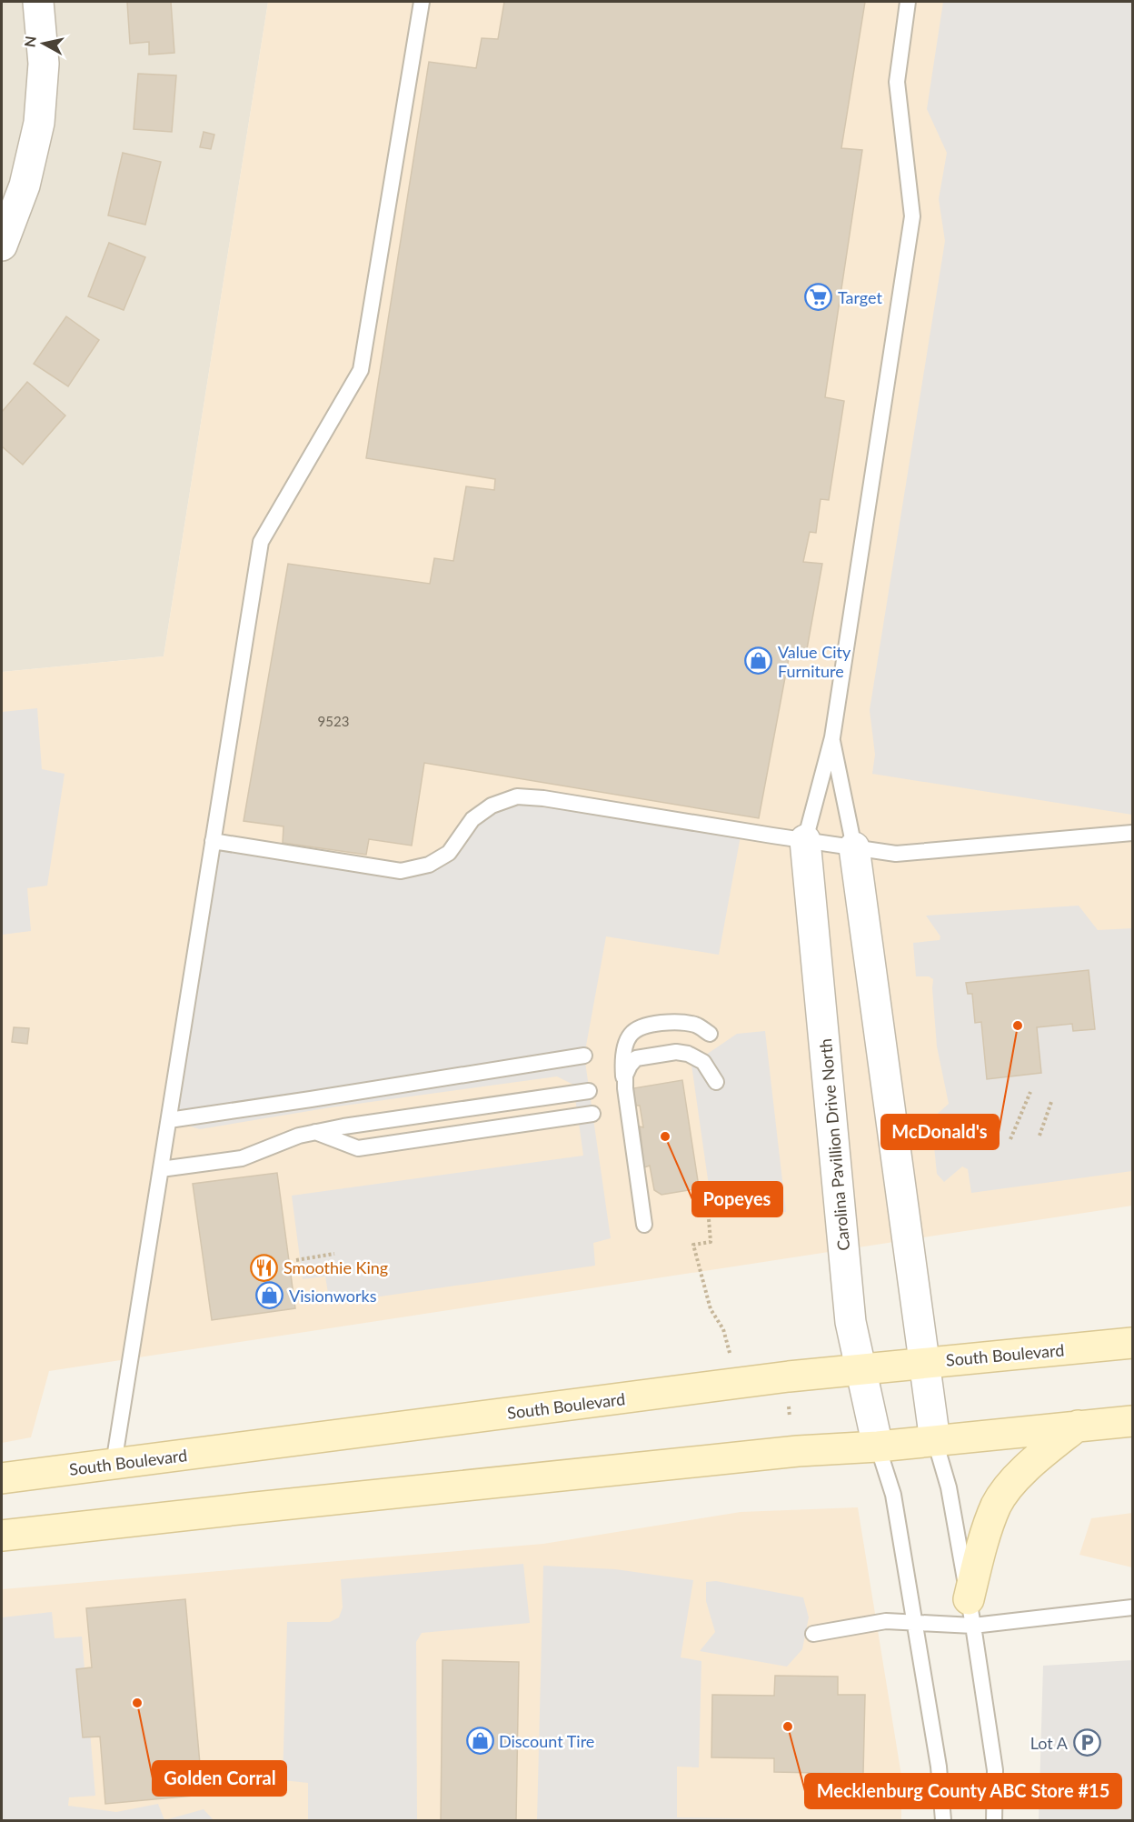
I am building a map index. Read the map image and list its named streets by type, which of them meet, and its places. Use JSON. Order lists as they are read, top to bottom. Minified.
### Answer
{"streets":{"main road":["South Boulevard"],"street":["Carolina Pavillion Drive North"]},"crossings":[["Carolina Pavillion Drive North","South Boulevard"]],"places":{"supermarket":["Target"],"shop":["Value City Furniture","Visionworks","Discount Tire"],"other":["McDonald's","Popeyes","Golden Corral","Mecklenburg County ABC Store #15"],"restaurant":["Smoothie King"],"parking":["Lot A"]},"house_numbers":["9523"],"north":"left"}
